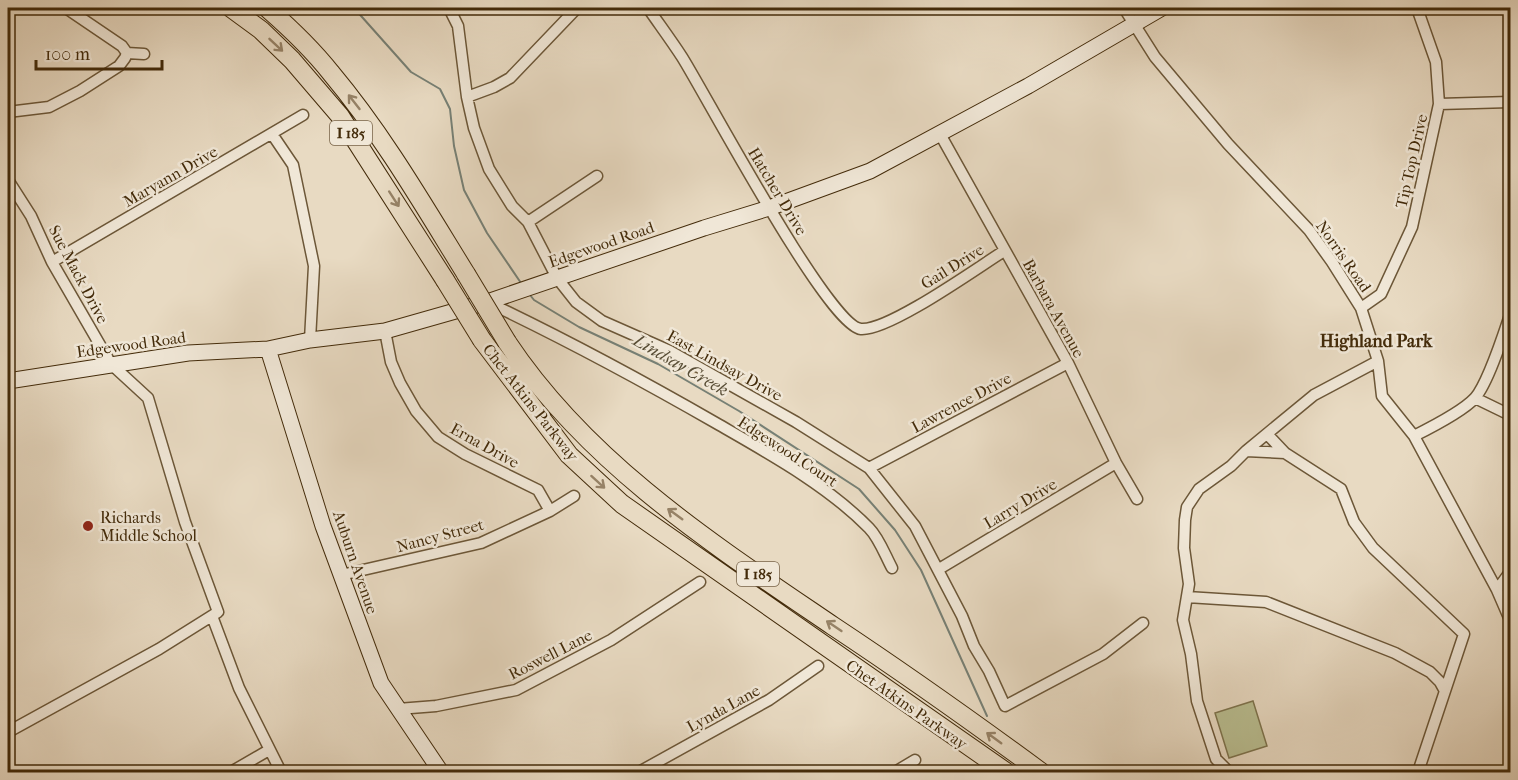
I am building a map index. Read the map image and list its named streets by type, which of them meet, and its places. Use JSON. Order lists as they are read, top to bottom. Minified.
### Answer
{"streets":{"highway":["I 185","Chet Atkins Parkway"],"street":["Tip Top Drive","Maryann Drive","Hatcher Drive","Edgewood Road","Norris Road","Gail Drive","Sue Mack Drive","Barbara Avenue","East Lindsay Drive","Lawrence Drive","Erna Drive","Edgewood Court","Larry Drive","Nancy Street","Auburn Avenue","Roswell Lane","Lynda Lane"]},"crossings":[["Tip Top Drive","Norris Road"],["Maryann Drive","Sue Mack Drive"],["Hatcher Drive","Edgewood Road"],["Hatcher Drive","Gail Drive"],["Edgewood Road","Norris Road"],["Edgewood Road","Sue Mack Drive"],["Edgewood Road","Barbara Avenue"],["Edgewood Road","East Lindsay Drive"],["Edgewood Road","Erna Drive"],["Edgewood Road","Edgewood Court"],["Edgewood Road","Auburn Avenue"],["Gail Drive","Barbara Avenue"],["Barbara Avenue","Lawrence Drive"],["Barbara Avenue","Larry Drive"],["East Lindsay Drive","Lawrence Drive"],["East Lindsay Drive","Larry Drive"],["Erna Drive","Nancy Street"],["Nancy Street","Auburn Avenue"],["Auburn Avenue","Roswell Lane"]],"districts":["Highland Park"],"water":["Lindsay Creek"],"places":["Richards Middle School"],"scale_bar":"100 m"}
